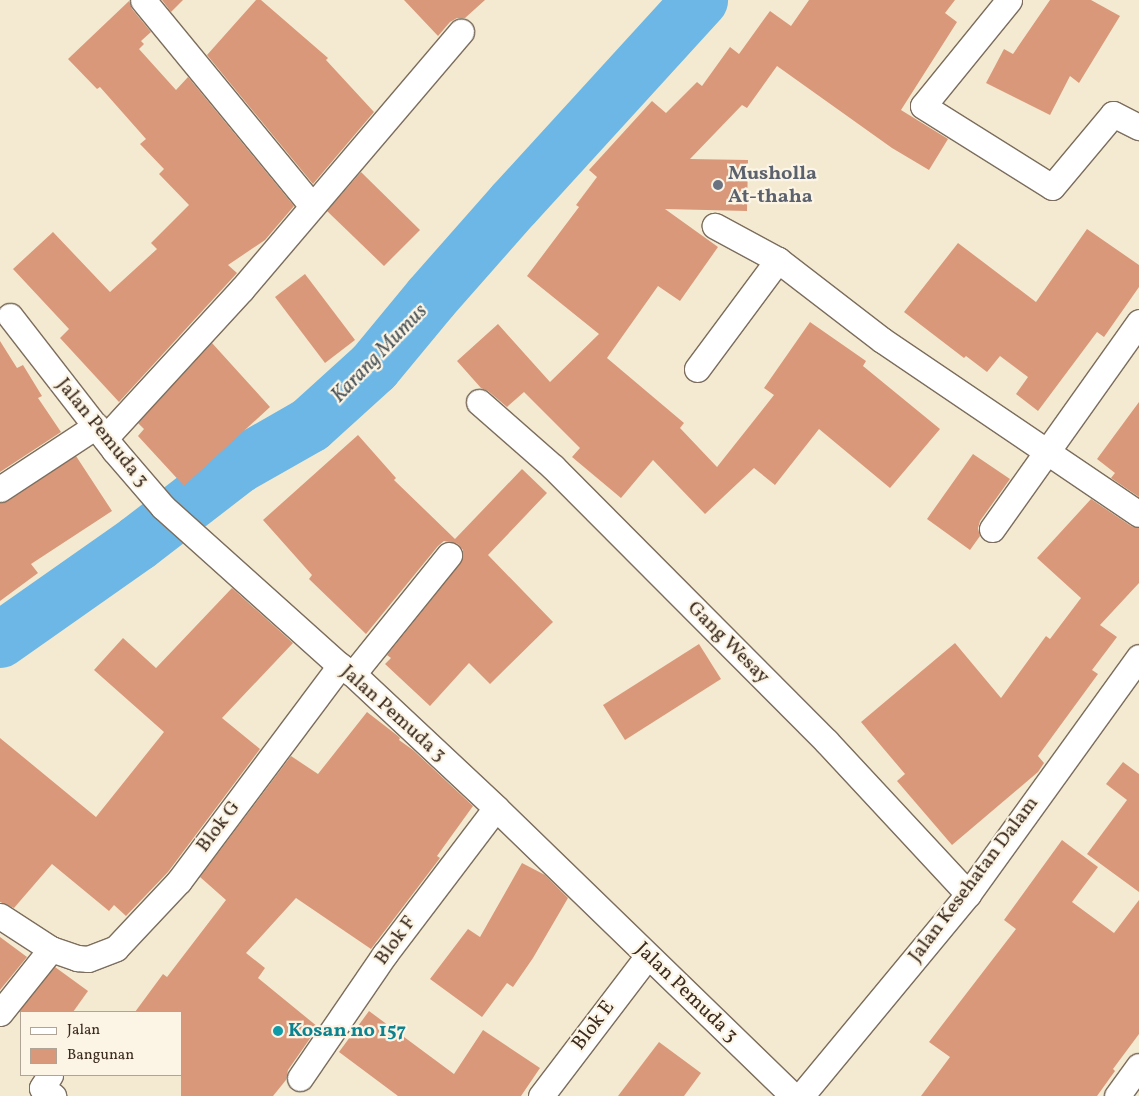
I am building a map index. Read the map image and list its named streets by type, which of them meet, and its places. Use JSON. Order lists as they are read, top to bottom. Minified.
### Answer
{"streets":{"street":["Jalan Pemuda 3","Gang Wesay","Blok G","Jalan Kesehatan Dalam","Blok F","Blok E"]},"crossings":[["Jalan Pemuda 3","Blok G"],["Jalan Pemuda 3","Blok F"],["Jalan Pemuda 3","Blok E"],["Gang Wesay","Jalan Kesehatan Dalam"]],"water":["Karang Mumus"],"places":["Musholla At-thaha","Kosan no 157"],"legend":["Jalan","Bangunan"]}
